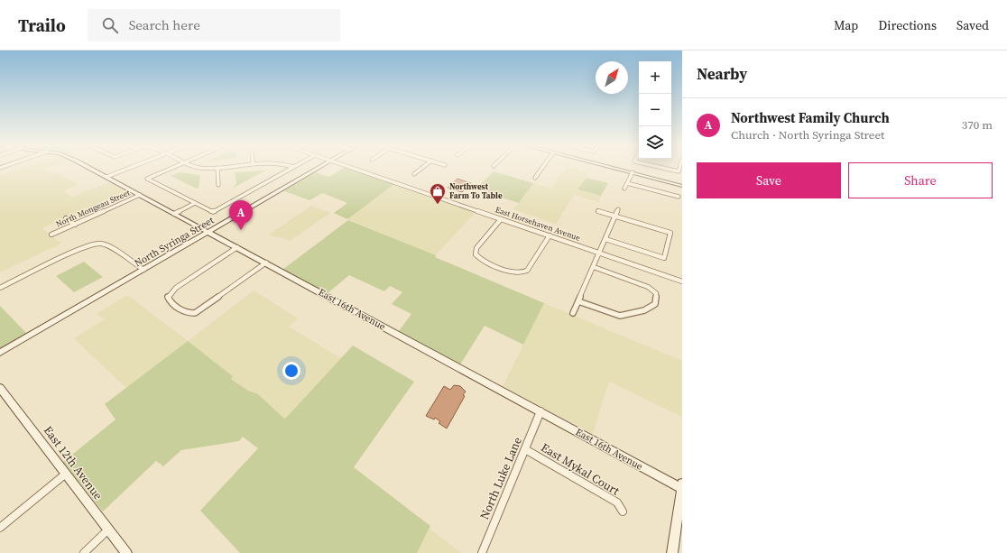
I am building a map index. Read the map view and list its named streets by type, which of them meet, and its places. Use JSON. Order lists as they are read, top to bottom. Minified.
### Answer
{"streets":{"street":["North Mongeau Street","East Horsehaven Avenue","North Syringa Street","East 16th Avenue","East 12th Avenue","East Mykal Court","North Luke Lane"]},"crossings":[["North Mongeau Street","East 16th Avenue"],["North Syringa Street","East 16th Avenue"],["East 16th Avenue","North Luke Lane"],["East Mykal Court","North Luke Lane"]],"places":{"shop":["Northwest Farm To Table"]},"north":"top right","page":{"header":"Trailo","search":"Search here","nav":["Map","Directions","Saved"],"heading":"Nearby","map_buttons":["+","−"],"list":[{"mark":"A","name":"Northwest Family Church","note":"Church · North Syringa Street","value":"370 m"}],"buttons":["Save","Share"],"pins":"A"}}
